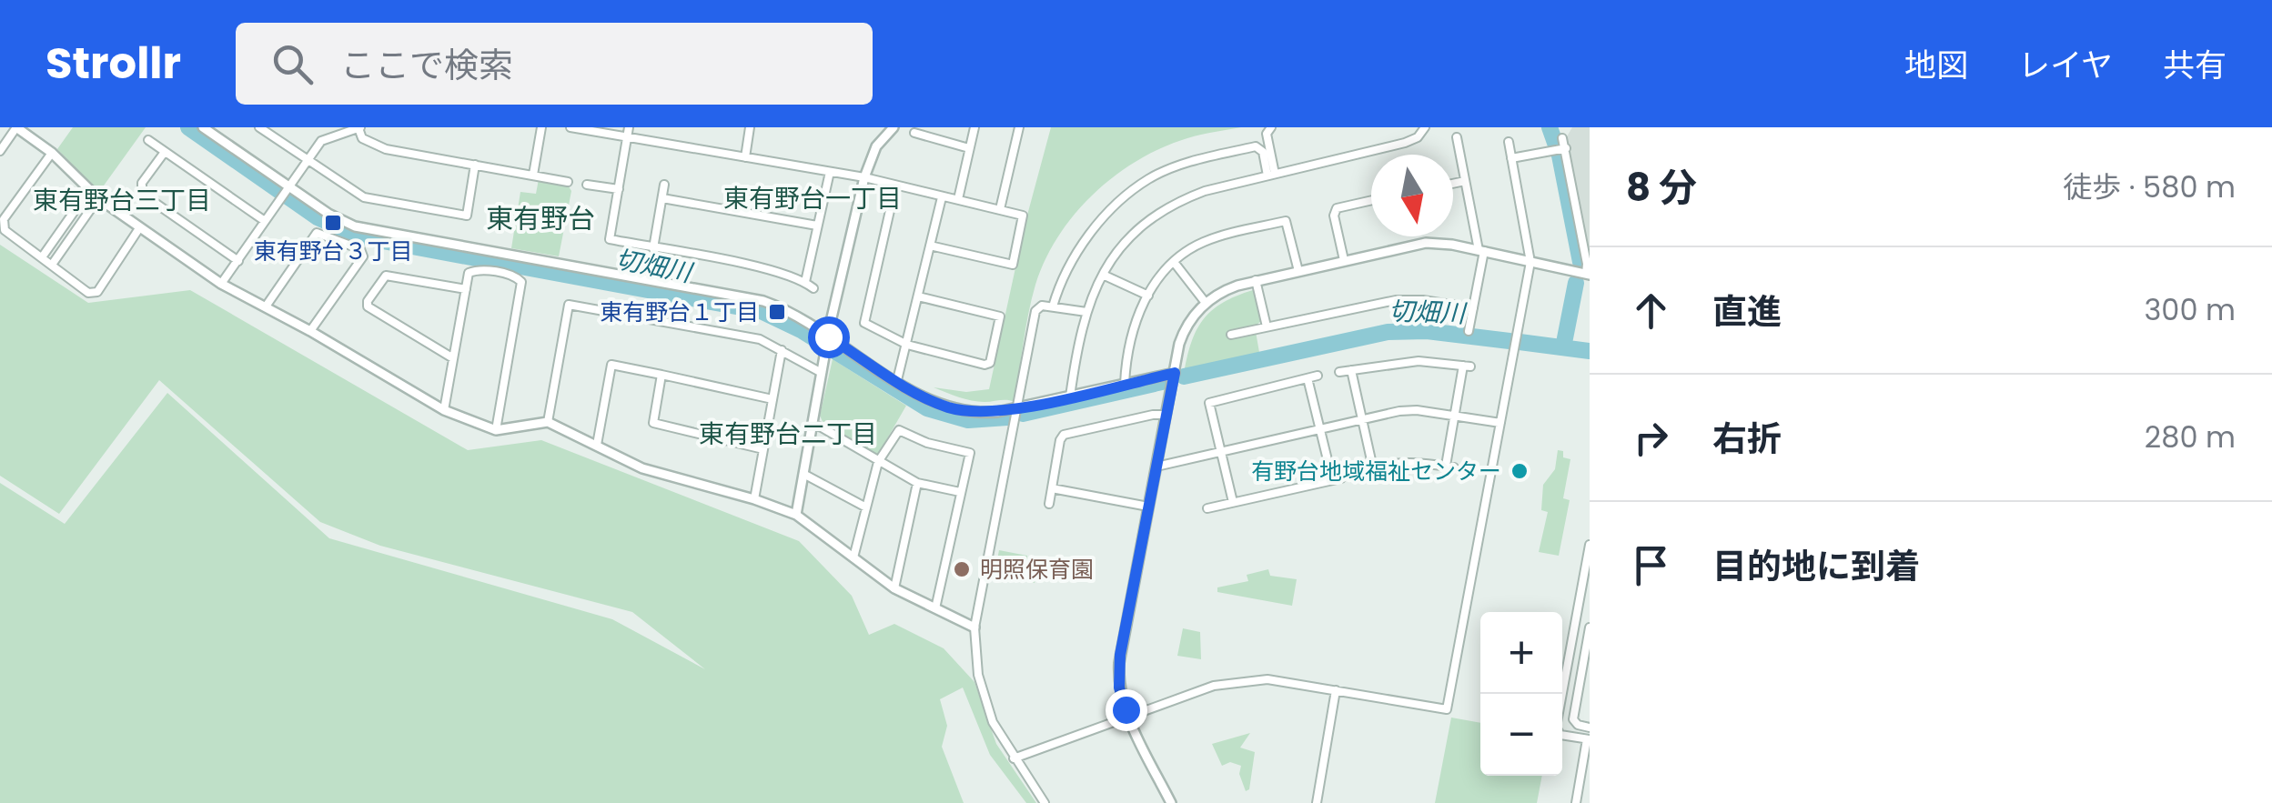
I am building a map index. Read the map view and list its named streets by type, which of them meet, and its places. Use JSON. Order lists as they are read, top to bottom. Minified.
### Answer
{"districts":["東有野台一丁目","東有野台三丁目","東有野台","東有野台二丁目"],"water":["切畑川"],"places":{"transit":["東有野台３丁目","東有野台１丁目"],"other":["有野台地域福祉センター","明照保育園"]},"north":"bottom","page":{"header":"Strollr","search":"ここで検索","nav":["地図","レイヤ","共有"],"heading":["8 分","徒歩 · 580 m"],"list":[["直進","300 m"],["右折","280 m"],"目的地に到着"],"map_buttons":["+","−"]}}
